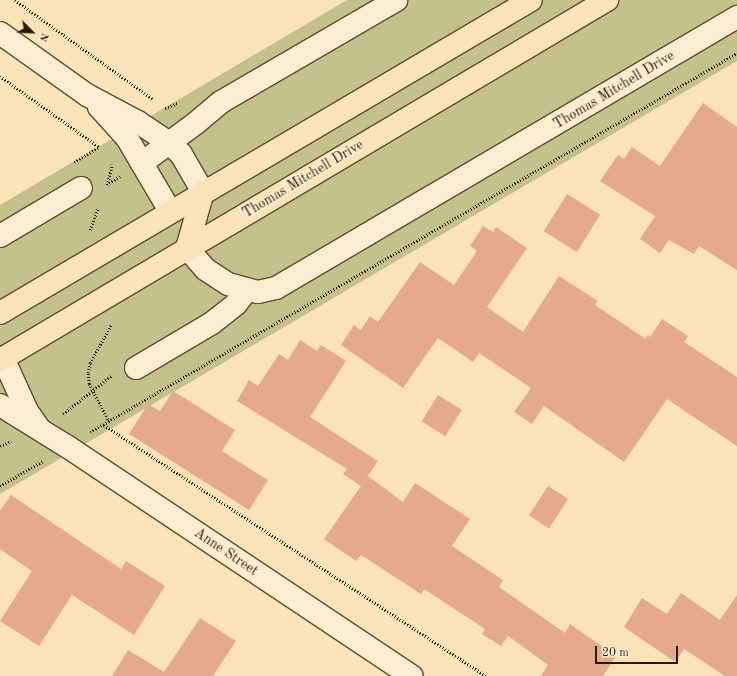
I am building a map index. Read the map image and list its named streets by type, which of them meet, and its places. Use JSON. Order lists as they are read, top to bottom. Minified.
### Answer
{"streets":{"main road":["Thomas Mitchell Drive"],"street":["Anne Street"]},"crossings":[["Thomas Mitchell Drive","Anne Street"]],"scale_bar":"20 m","north":"bottom right"}
